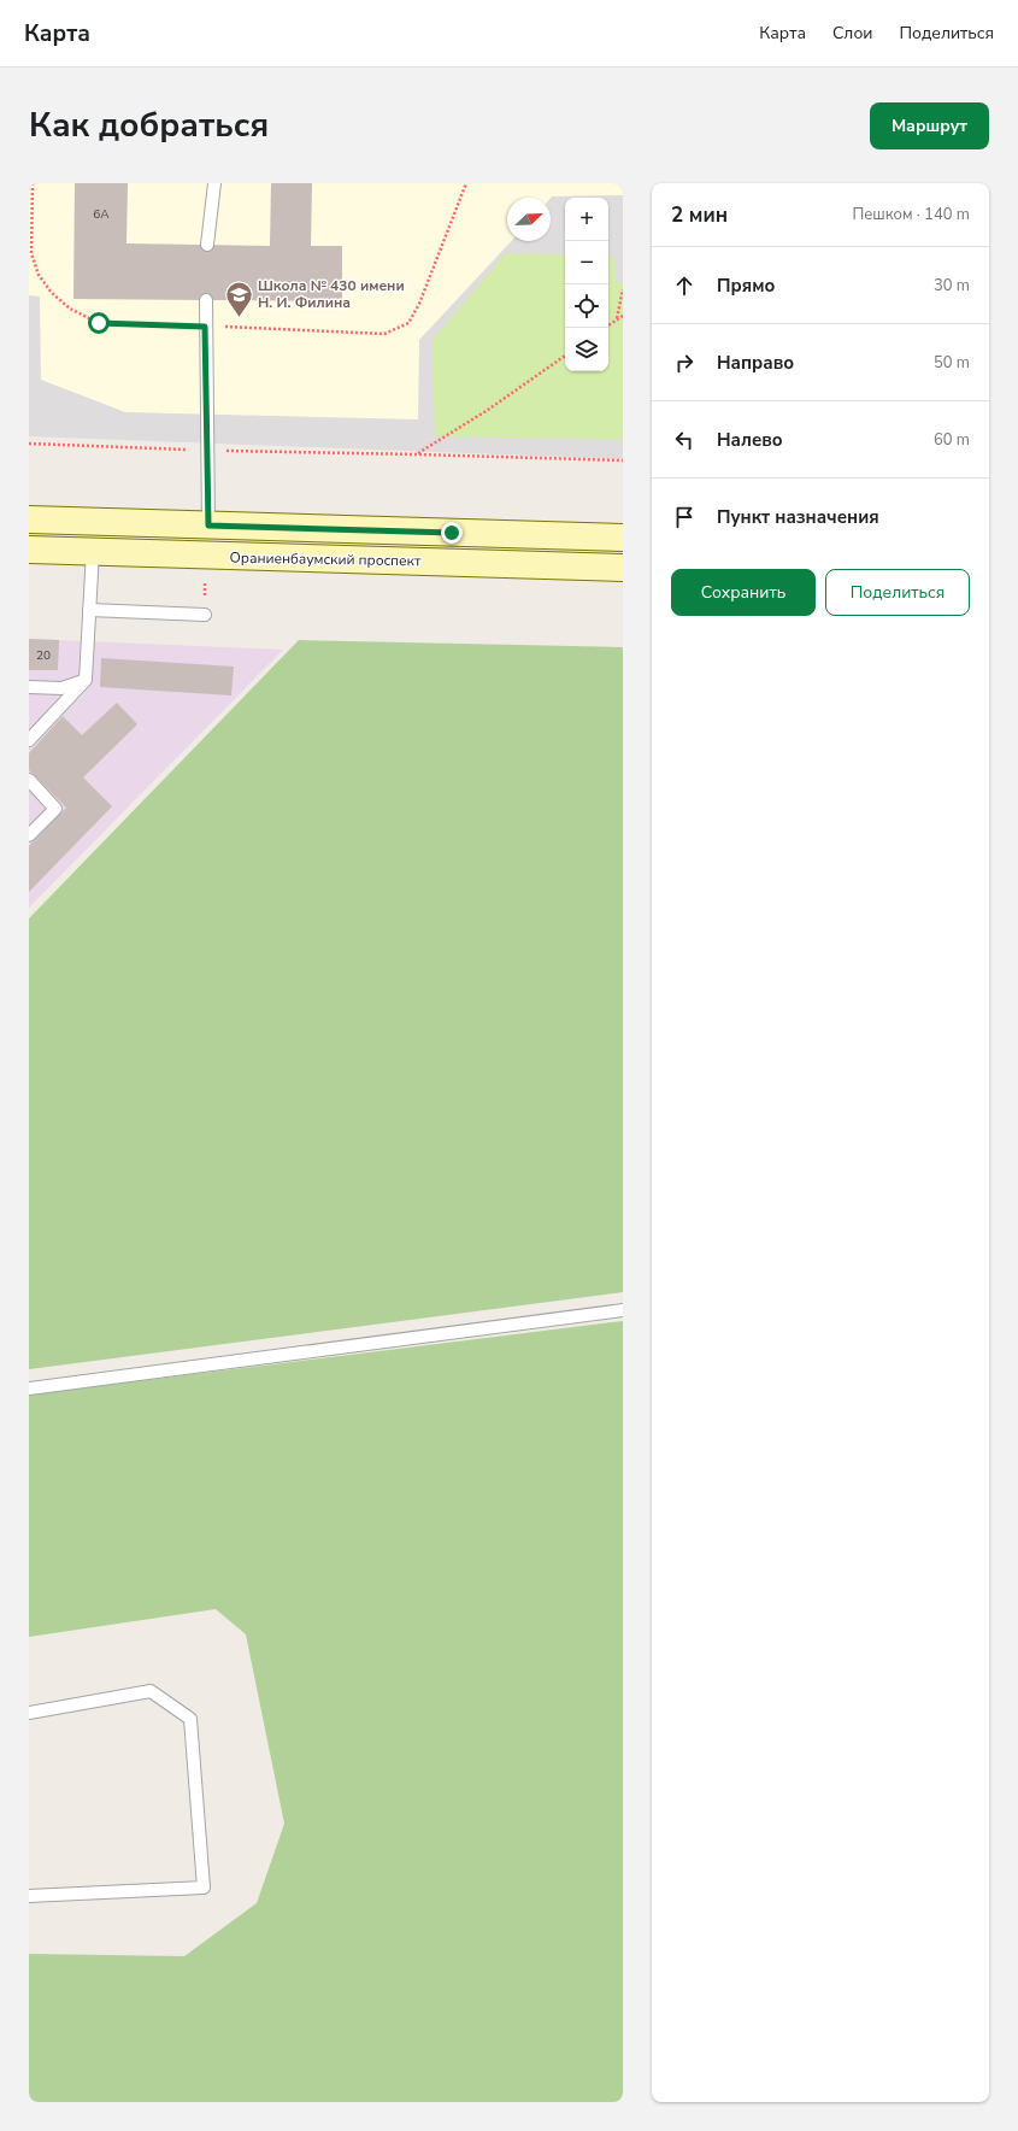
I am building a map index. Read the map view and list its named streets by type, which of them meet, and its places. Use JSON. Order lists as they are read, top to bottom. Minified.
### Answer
{"streets":{"main road":["Ораниенбаумский проспект"]},"places":{"school or university":["Школа № 430 имени Н. И. Филина"]},"house_numbers":["6А","20"],"north":"top right","page":{"header":"Карта","nav":["Карта","Слои","Поделиться"],"title":"Как добраться","buttons":["Маршрут",["Сохранить","Поделиться"]],"heading":["2 мин","Пешком · 140 m"],"map_buttons":["+","−"],"list":[["Прямо","30 m"],["Направо","50 m"],["Налево","60 m"],"Пункт назначения"]}}
